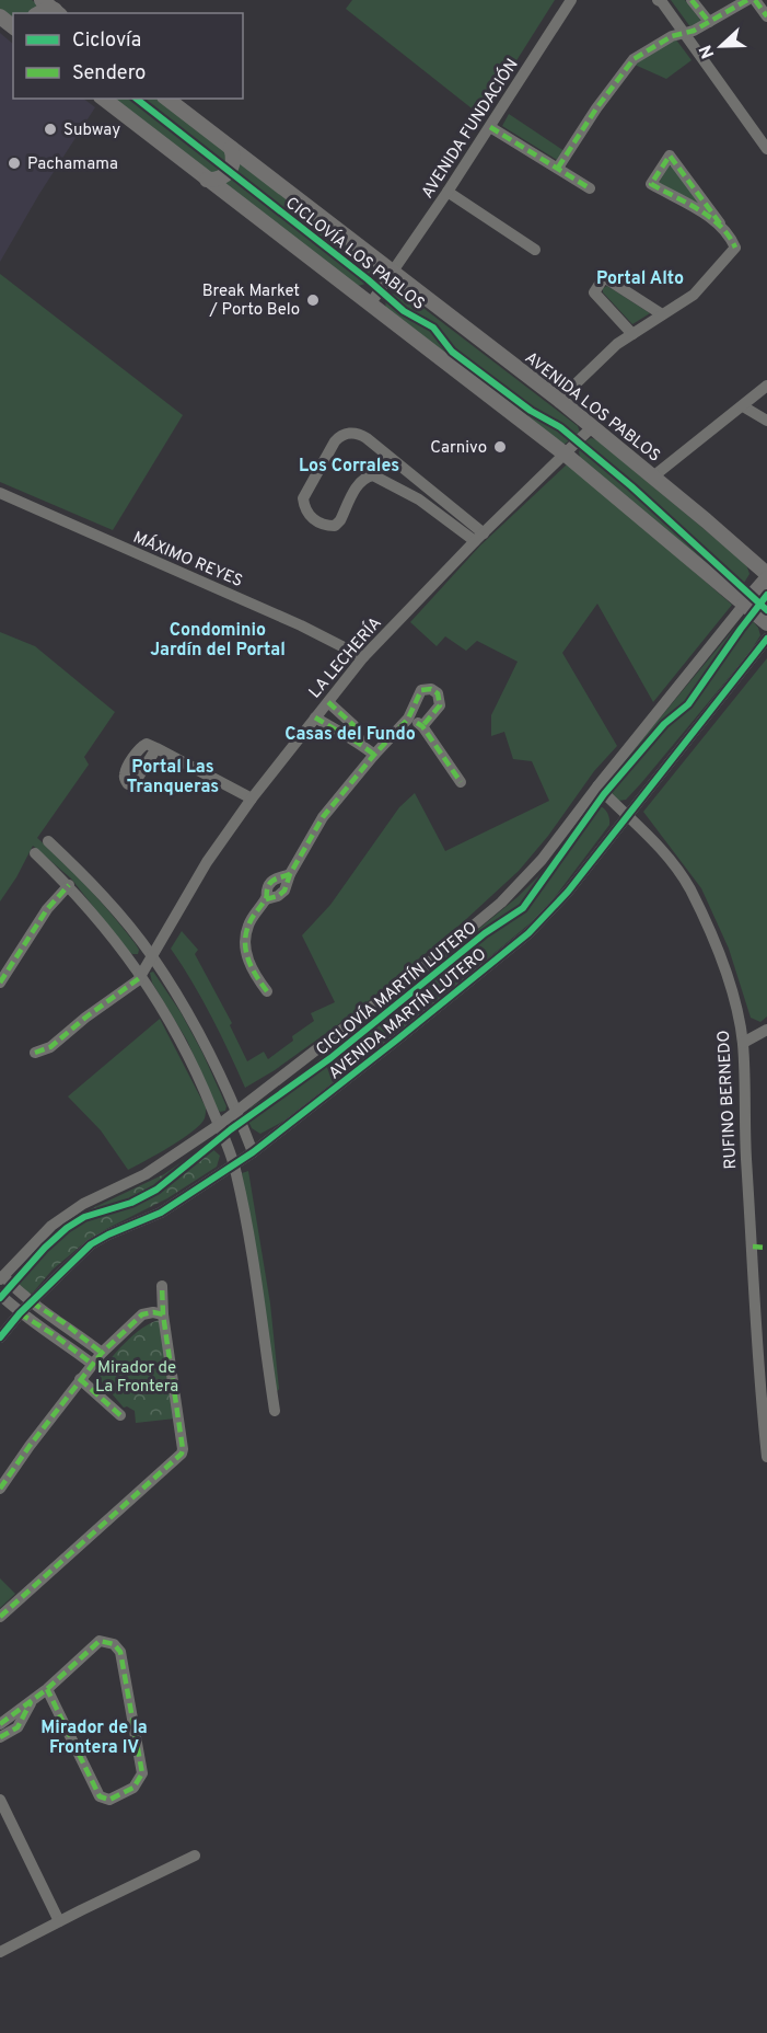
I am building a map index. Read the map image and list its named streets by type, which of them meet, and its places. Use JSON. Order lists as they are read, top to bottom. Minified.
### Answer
{"streets":{"main road":["AVENIDA LOS PABLOS","AVENIDA MARTÍN LUTERO"],"street":["AVENIDA FUNDACIÓN","MÁXIMO REYES","LA LECHERÍA","RUFINO BERNEDO"],"cycle path":["CICLOVÍA LOS PABLOS","CICLOVÍA MARTÍN LUTERO"]},"crossings":[["AVENIDA FUNDACIÓN","AVENIDA LOS PABLOS"],["AVENIDA LOS PABLOS","LA LECHERÍA"],["AVENIDA LOS PABLOS","AVENIDA MARTÍN LUTERO"],["MÁXIMO REYES","LA LECHERÍA"],["AVENIDA MARTÍN LUTERO","RUFINO BERNEDO"]],"districts":["Portal Alto","Los Corrales","Condominio Jardín del Portal","Casas del Fundo","Portal Las Tranqueras","Mirador de la Frontera IV"],"parks":["Mirador de La Frontera"],"places":["Subway","Pachamama","Break Market / Porto Belo","Carnivo"],"legend":["Ciclovía","Sendero"],"north":"left"}
